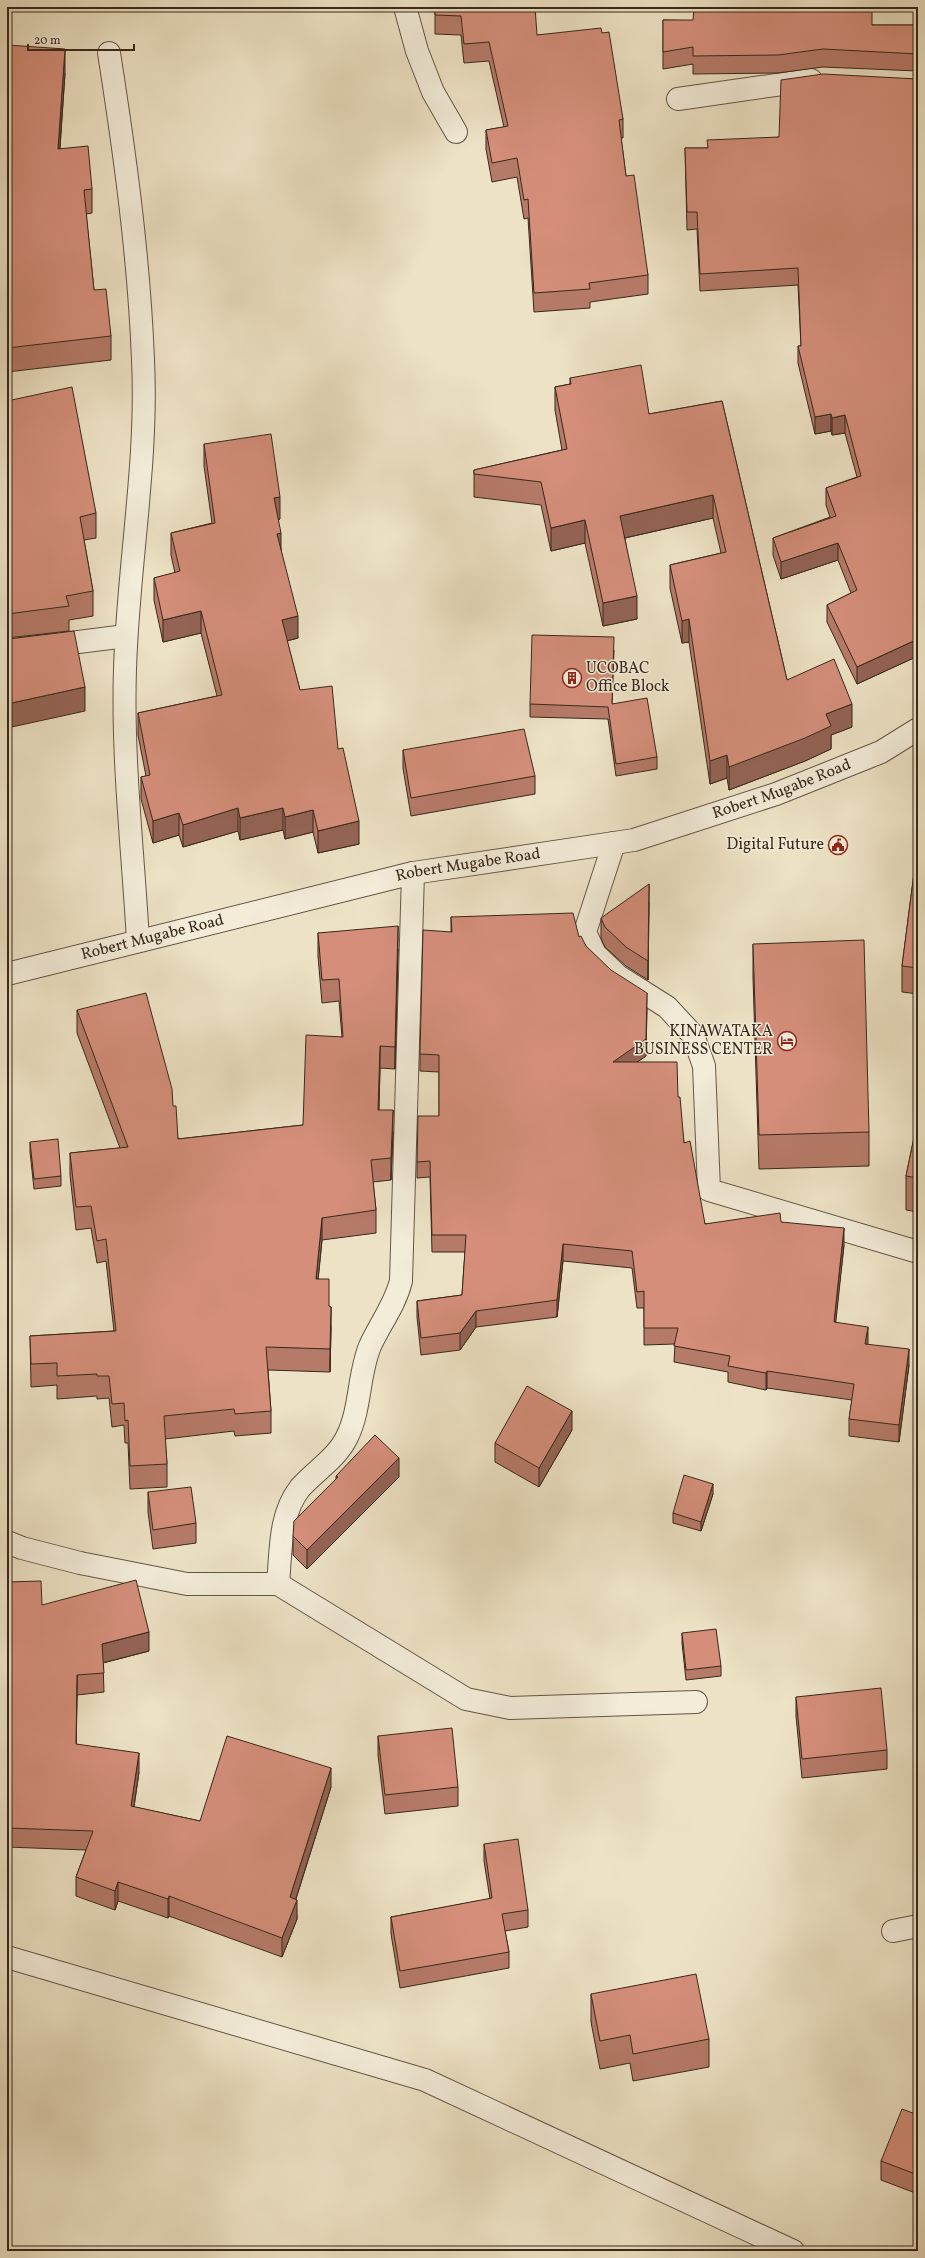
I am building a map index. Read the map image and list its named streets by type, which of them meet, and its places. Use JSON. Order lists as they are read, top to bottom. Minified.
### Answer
{"streets":{"street":["Robert Mugabe Road"]},"places":{"building":["UCOBAC Office Block"],"public building":["Digital Future"],"hotel":["KINAWATAKA BUSINESS CENTER"]},"scale_bar":"20 m"}
